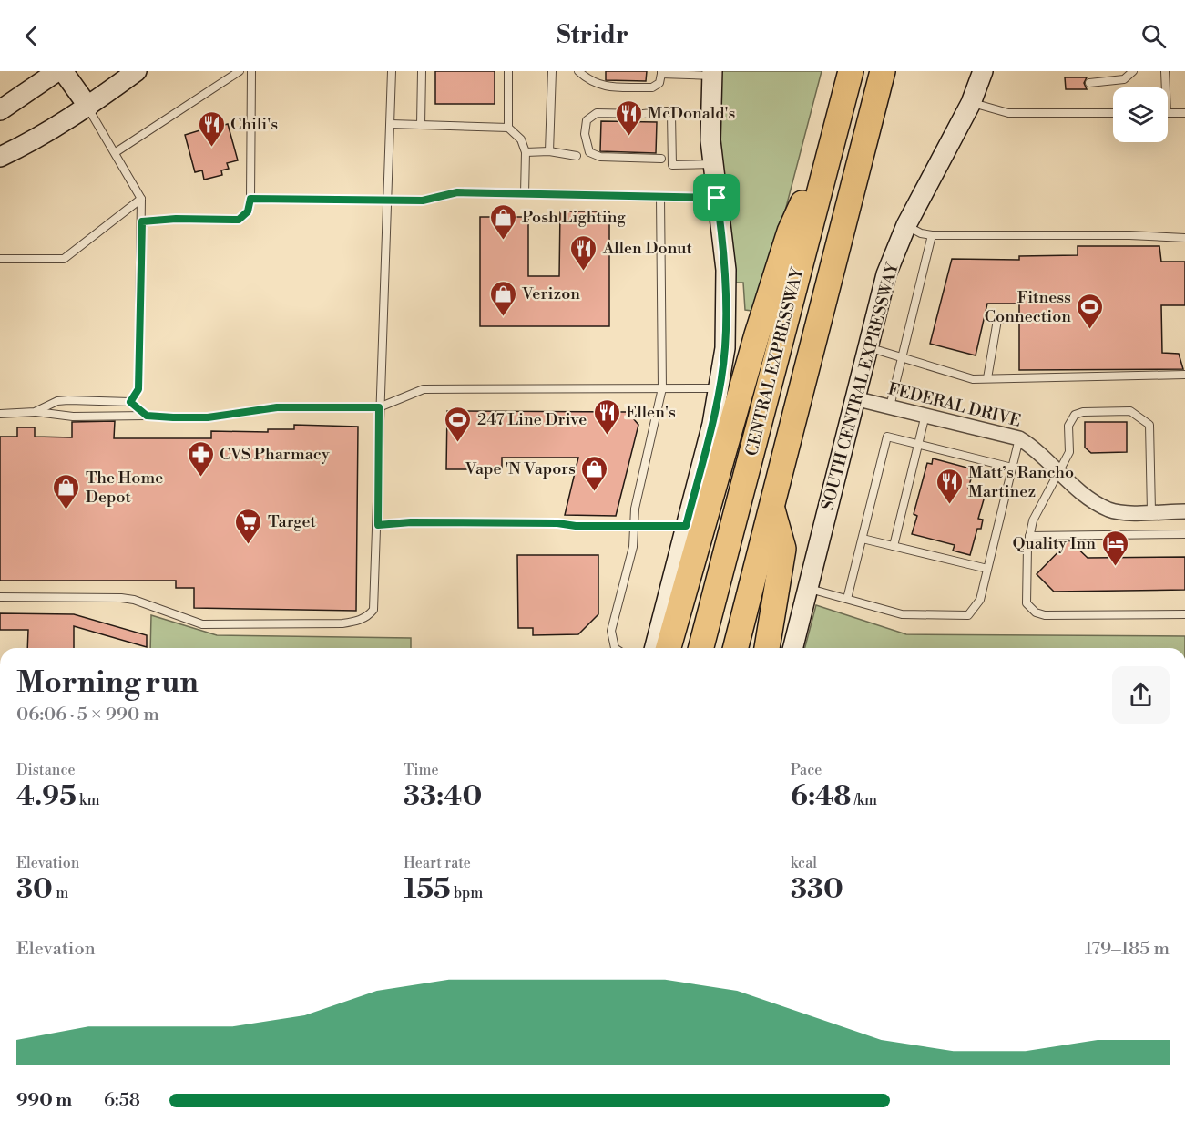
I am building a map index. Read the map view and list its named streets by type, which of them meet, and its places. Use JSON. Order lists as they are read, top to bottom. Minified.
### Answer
{"streets":{"highway":["CENTRAL EXPRESSWAY"],"main road":["SOUTH CENTRAL EXPRESSWAY"],"street":["FEDERAL DRIVE"]},"crossings":[["SOUTH CENTRAL EXPRESSWAY","FEDERAL DRIVE"]],"places":{"restaurant":["McDonald's","Chili's","Allen Donut","Ellen's","Matt’s Rancho Martinez"],"shop":["Posh Lighting","Verizon","Vape 'N Vapors","The Home Depot"],"sports":["Fitness Connection","247 Line Drive"],"pharmacy":["CVS Pharmacy"],"supermarket":["Target"],"hotel":["Quality Inn"]},"page":{"header":"Stridr","heading":["Morning run","06:06 · 5 × 990 m"],"stats":[["Distance","4.95 km"],["Time","33:40"],["Pace","6:48 /km"],["Elevation","30 m"],["Heart rate","155 bpm"],["kcal","330"]],"chart":["Elevation","179–185 m"],"list":[{"name":"990 m","note":"6:58"}]}}
